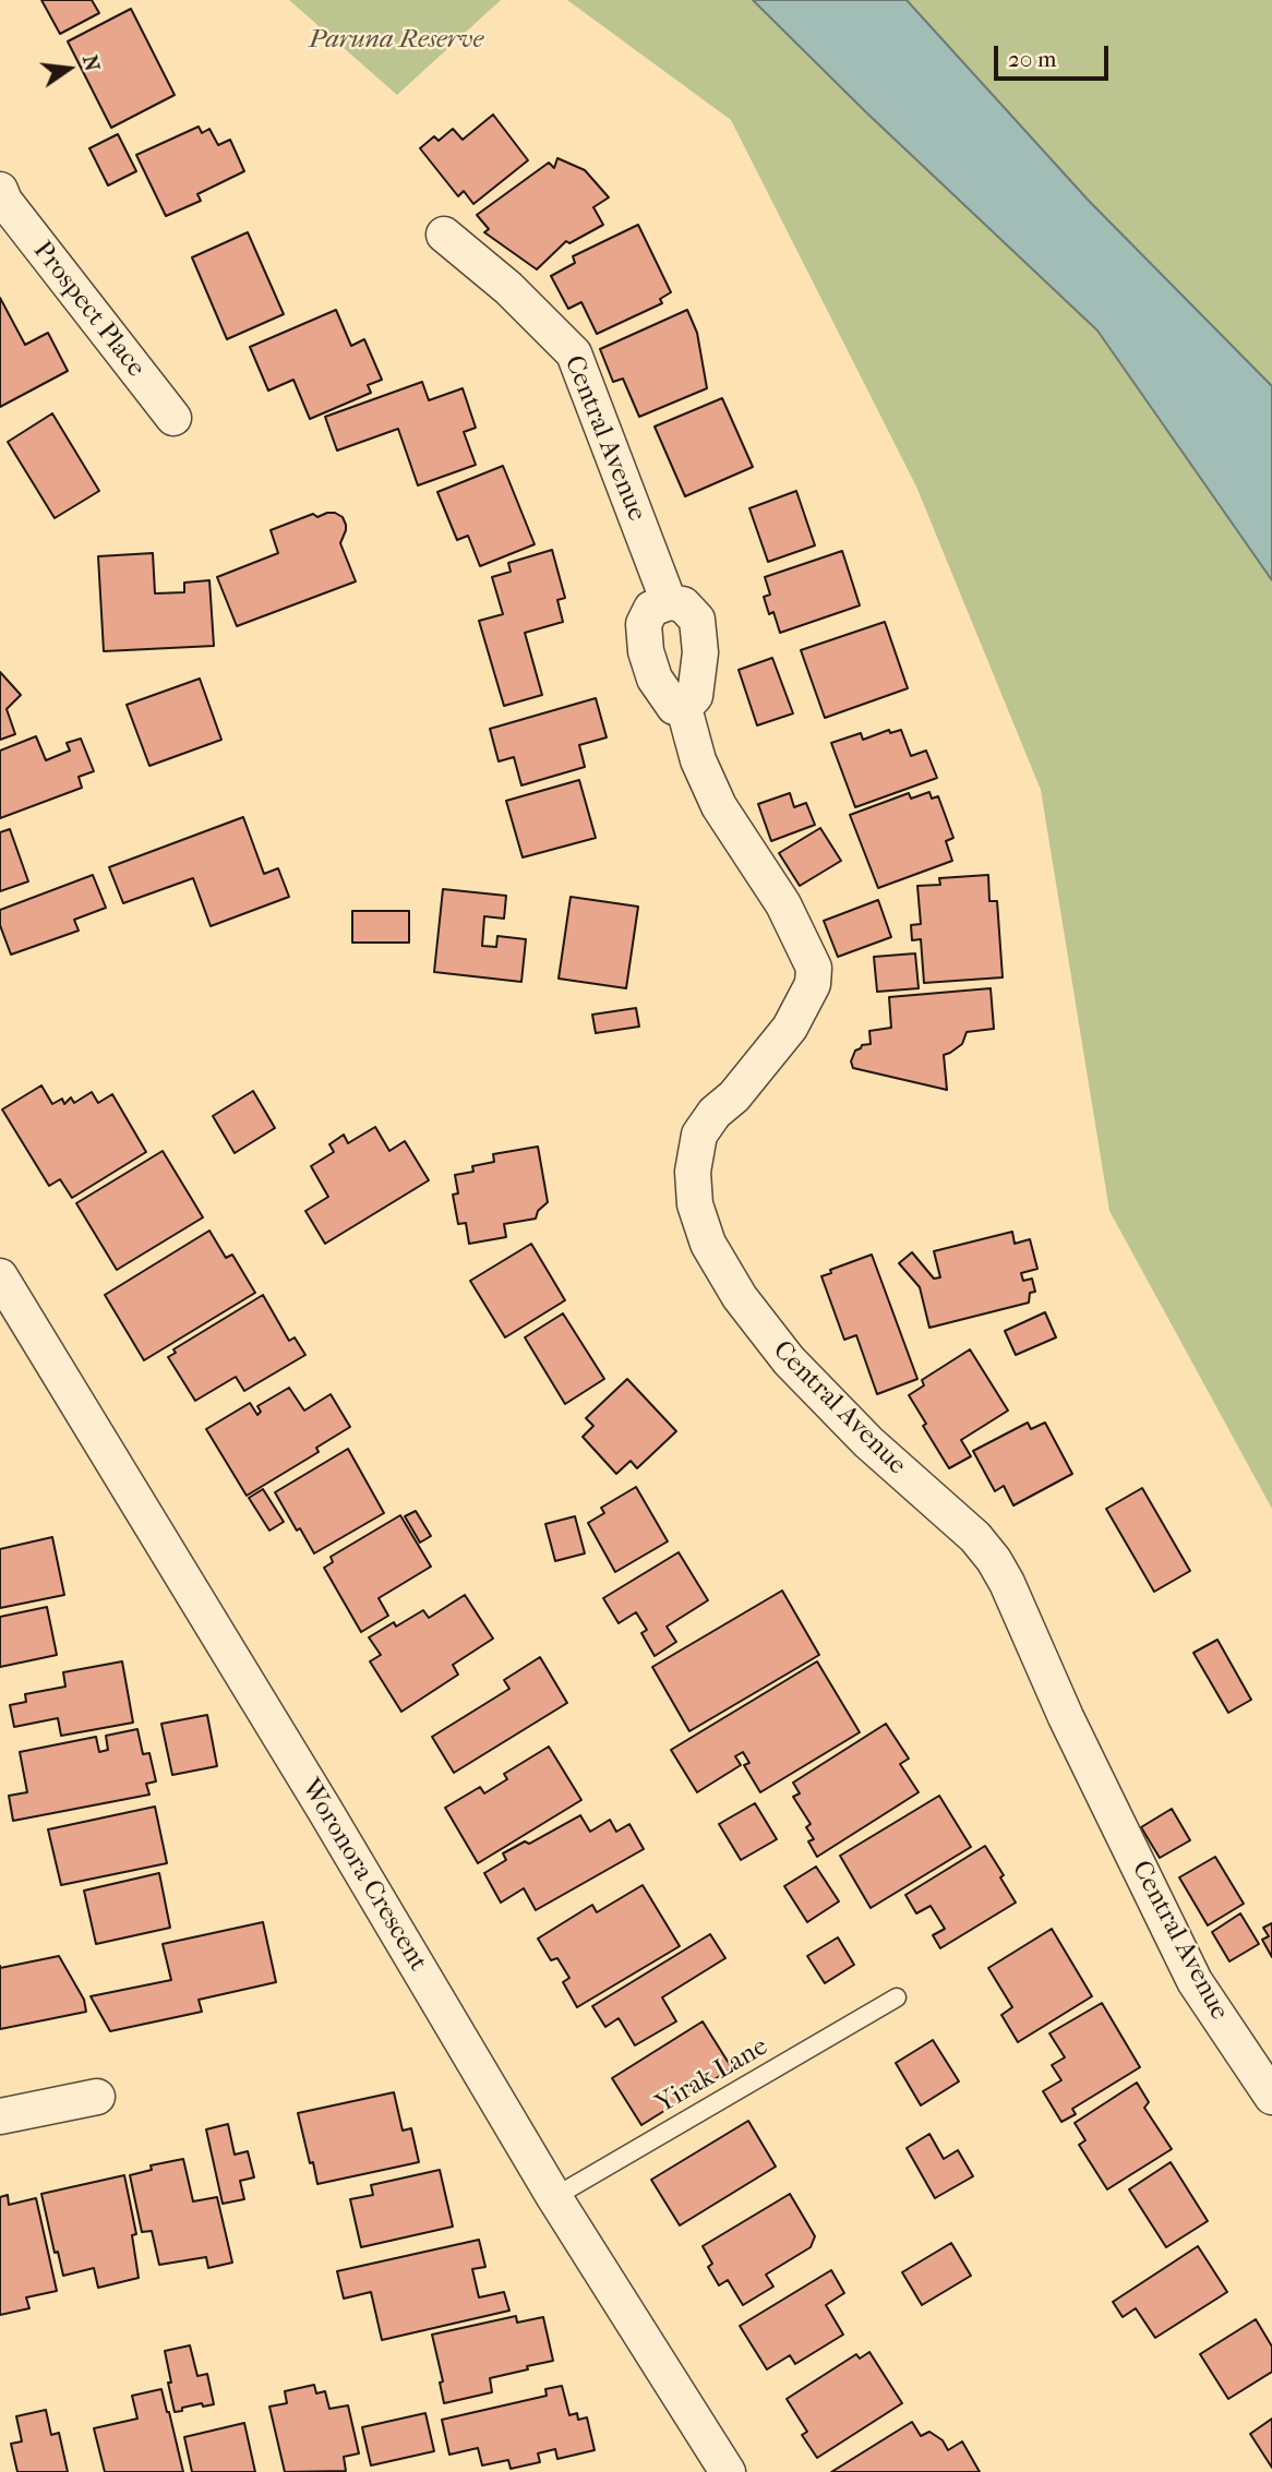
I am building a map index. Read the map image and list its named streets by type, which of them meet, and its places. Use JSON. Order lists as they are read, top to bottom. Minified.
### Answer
{"streets":{"street":["Prospect Place","Central Avenue","Woronora Crescent"],"lane":["Yirak Lane"]},"crossings":[["Woronora Crescent","Yirak Lane"]],"parks":["Paruna Reserve"],"scale_bar":"20 m","north":"right"}
